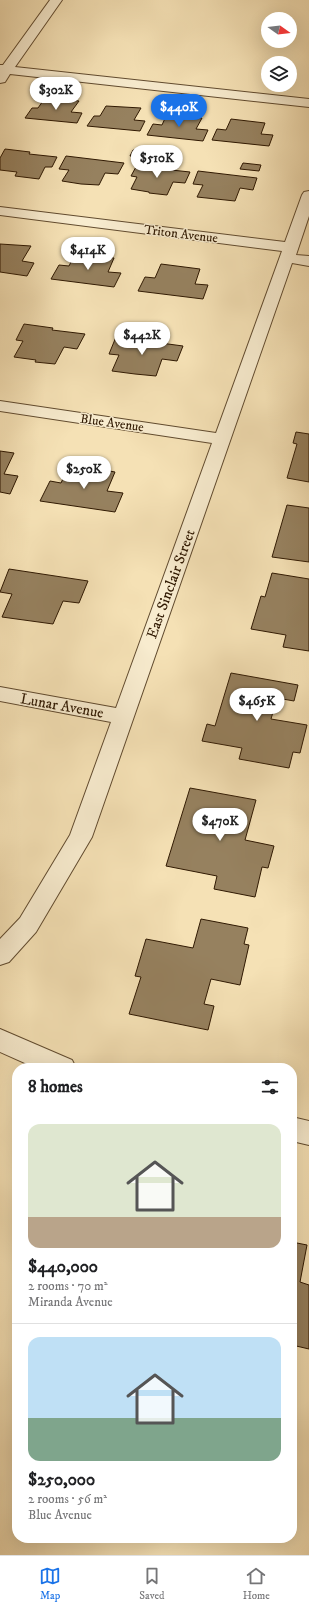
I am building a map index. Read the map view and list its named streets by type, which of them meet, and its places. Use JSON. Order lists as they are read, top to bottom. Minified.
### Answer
{"streets":{"street":["Triton Avenue","Blue Avenue","East Sinclair Street","Lunar Avenue"]},"crossings":[["Triton Avenue","East Sinclair Street"],["Blue Avenue","East Sinclair Street"],["East Sinclair Street","Lunar Avenue"]],"north":"right","page":{"price":["$302K","$440K","$510K","$414K","$442K","$250K","$465K","$470K"],"heading":"8 homes","list":[{"name":"$440,000","note":"2 rooms · 70 m² · Miranda Avenue"},{"name":"$250,000","note":"2 rooms · 56 m² · Blue Avenue"}],"tabs":["Map","Saved","Home"]}}
